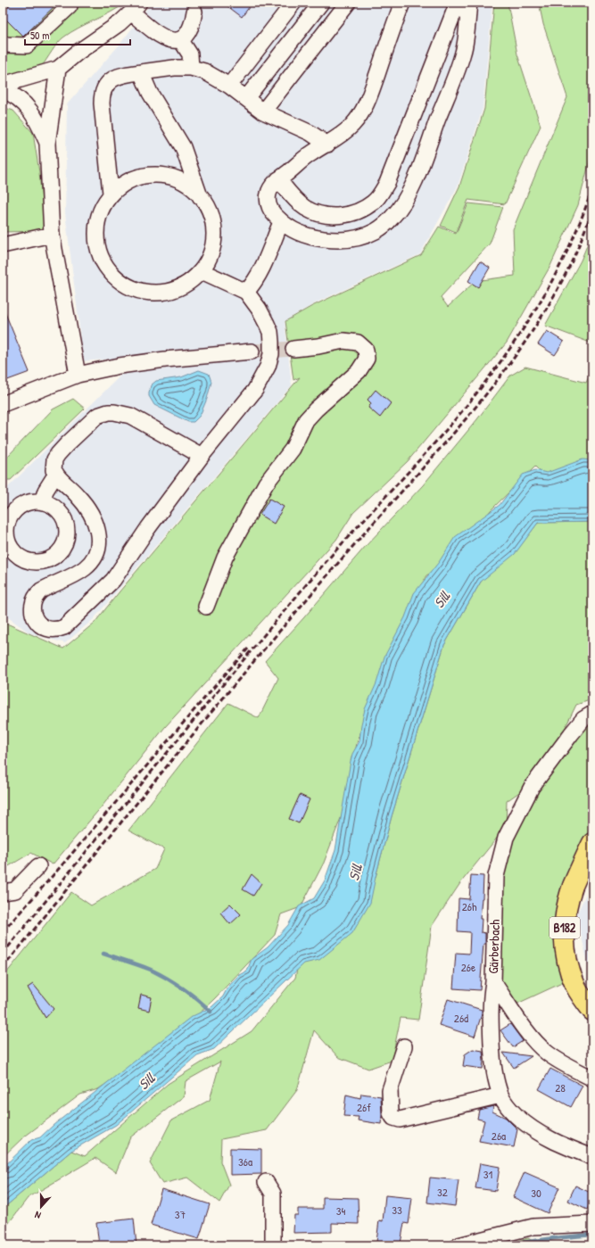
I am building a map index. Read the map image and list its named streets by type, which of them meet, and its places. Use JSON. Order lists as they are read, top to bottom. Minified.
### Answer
{"streets":{"main road":["B182"],"street":["Gärberbach"]},"water":["Sill"],"house_numbers":["26h","26e","26d","28","26f","26a","36a","31","32","30","33","34","37"],"scale_bar":"50 m","north":"bottom"}
